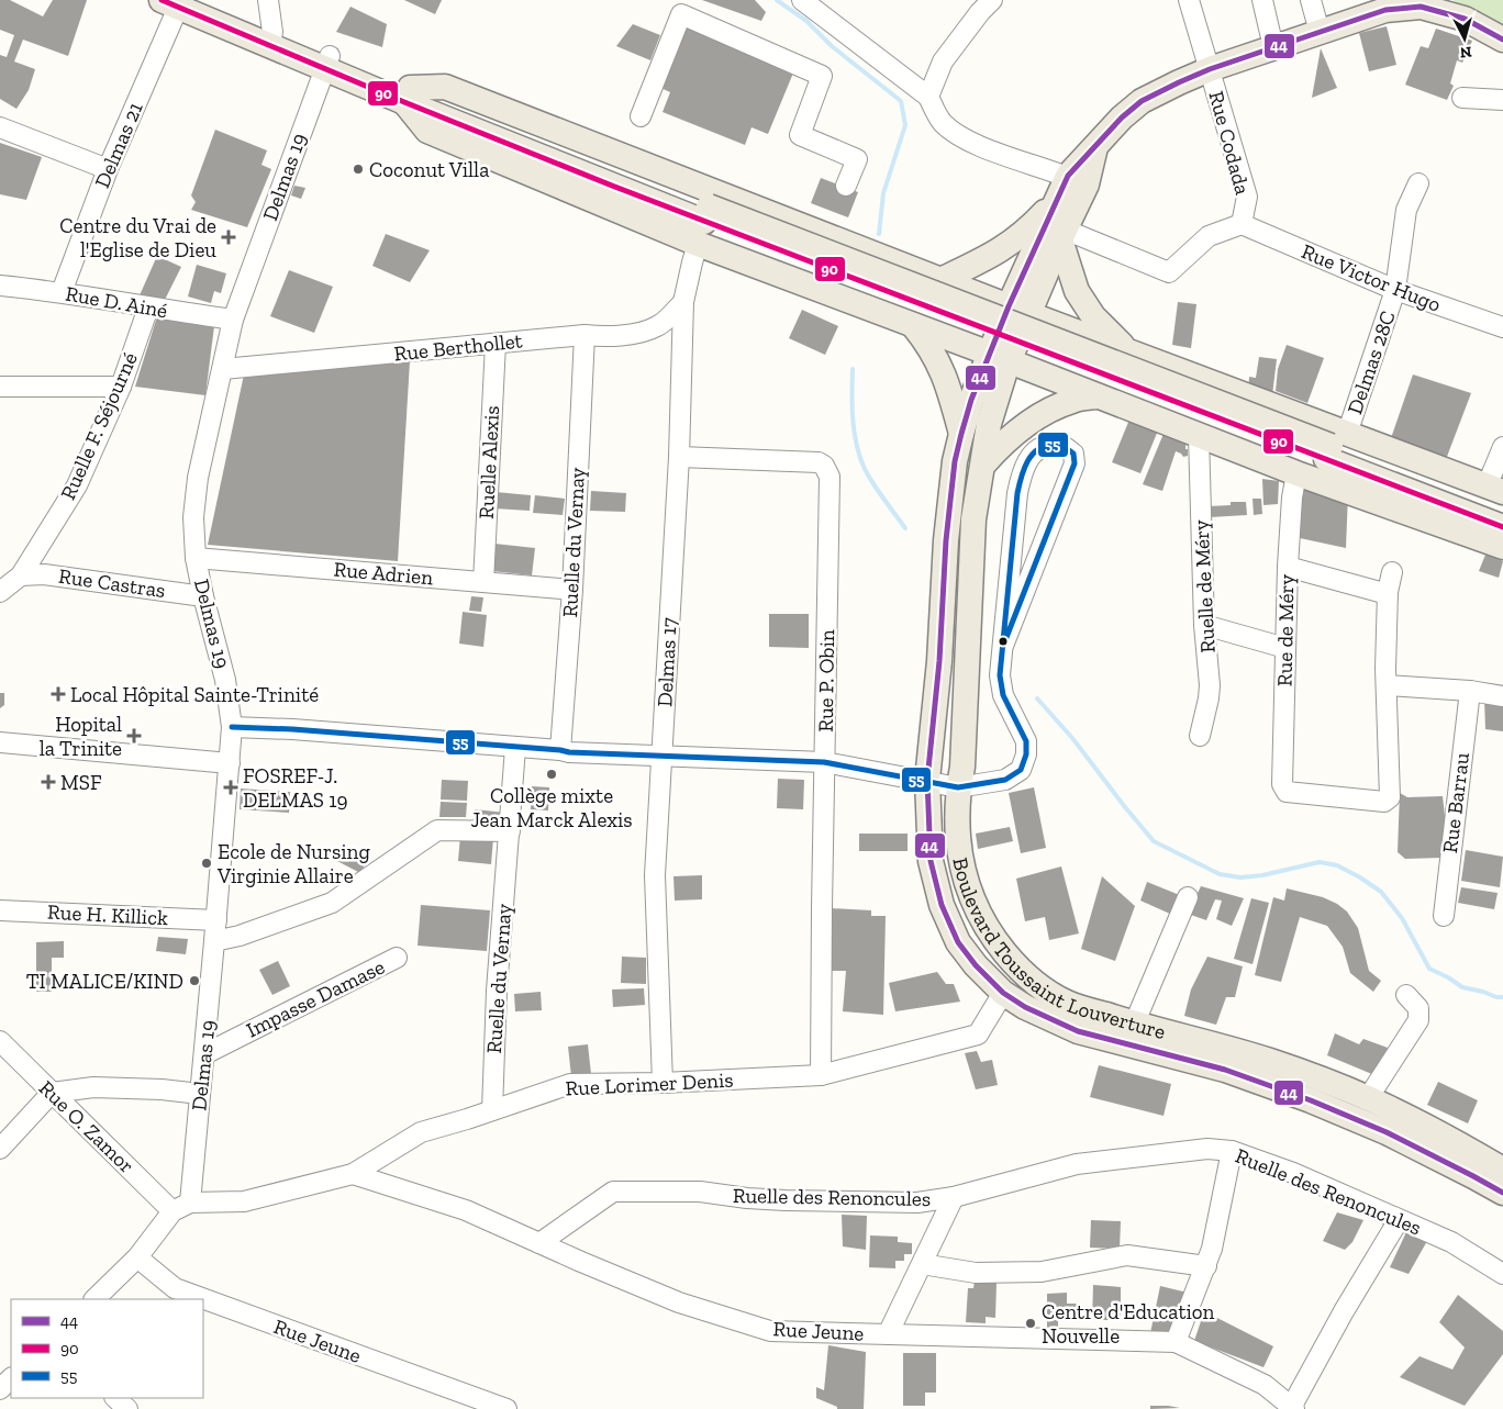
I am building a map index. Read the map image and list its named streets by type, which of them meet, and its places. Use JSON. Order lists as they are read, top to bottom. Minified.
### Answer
{"streets":{"main road":["Boulevard Toussaint Louverture"],"street":["Rue Codada","Delmas 21","Delmas 19","Rue Victor Hugo","Rue D. Ainé","Rue Berthollet","Delmas 28C","Ruelle F. Séjourné","Ruelle Alexis","Ruelle du Vernay","Rue Adrien","Rue Castras","Ruelle de Méry","Rue de Méry","Delmas 17","Rue P. Obin","Rue Barrau","Rue H. Killick","Impasse Damase","Rue Lorimer Denis","Rue O. Zamor","Ruelle des Renoncules","Rue Jeune"]},"crossings":[["Rue Codada","Rue Victor Hugo"],["Delmas 21","Rue D. Ainé"],["Delmas 19","Rue D. Ainé"],["Delmas 19","Rue Berthollet"],["Delmas 19","Rue Adrien"],["Delmas 19","Rue Castras"],["Delmas 19","Rue H. Killick"],["Delmas 19","Impasse Damase"],["Delmas 19","Rue Lorimer Denis"],["Delmas 19","Rue O. Zamor"],["Rue Victor Hugo","Delmas 28C"],["Rue D. Ainé","Ruelle F. Séjourné"],["Rue Berthollet","Ruelle Alexis"],["Rue Berthollet","Ruelle du Vernay"],["Rue Berthollet","Delmas 17"],["Ruelle F. Séjourné","Rue Castras"],["Ruelle Alexis","Rue Adrien"],["Ruelle du Vernay","Rue Adrien"],["Ruelle du Vernay","Rue Lorimer Denis"],["Delmas 17","Rue P. Obin"],["Delmas 17","Rue Lorimer Denis"],["Rue P. Obin","Rue Lorimer Denis"],["Boulevard Toussaint Louverture","Rue Lorimer Denis"],["Rue Lorimer Denis","Rue O. Zamor"],["Rue Lorimer Denis","Rue Jeune"],["Ruelle des Renoncules","Rue Jeune"]],"places":{"other":["Coconut Villa","Collège mixte Jean Marck Alexis","Ecole de Nursing Virginie Allaire","TI MALICE/KIND","Centre d'Education Nouvelle"],"health":["Centre du Vrai de l'Eglise de Dieu","Local Hôpital Sainte-Trinité","Hopital la Trinite","MSF","FOSREF-J. DELMAS 19"]},"lines":["transit line 90","transit line 44","transit line 55"],"legend":["44","90","55"],"north":"bottom"}
